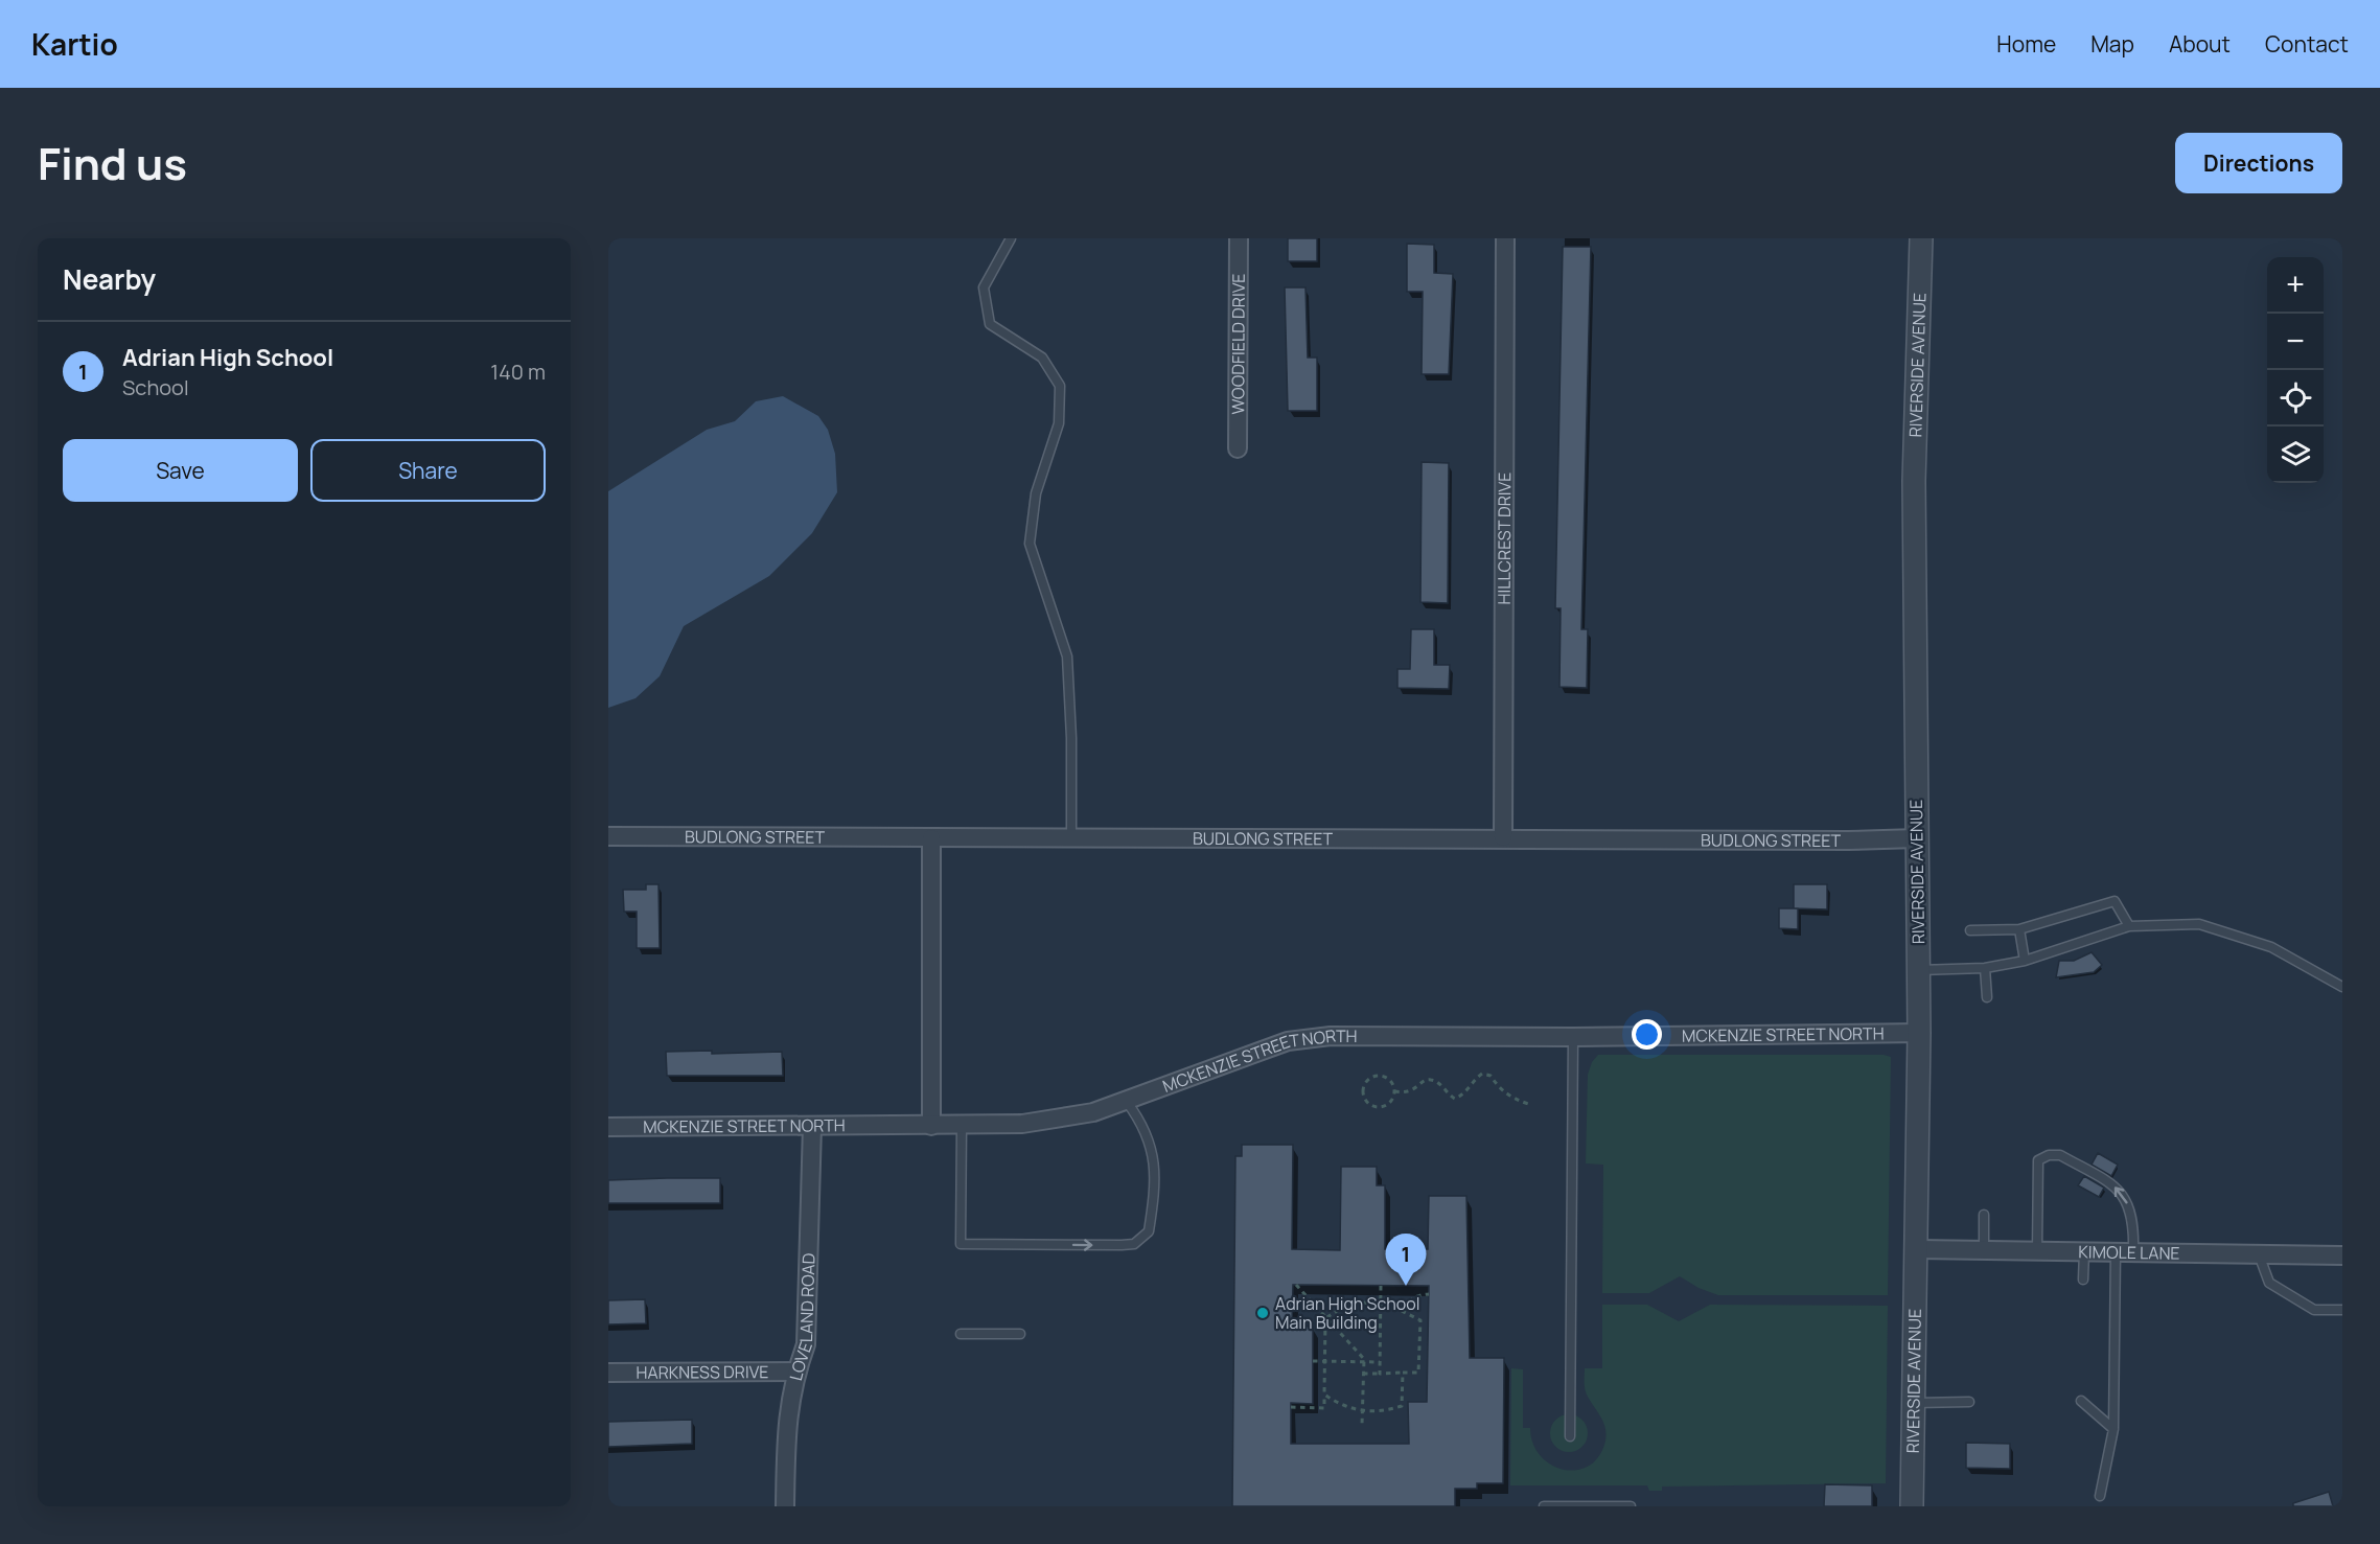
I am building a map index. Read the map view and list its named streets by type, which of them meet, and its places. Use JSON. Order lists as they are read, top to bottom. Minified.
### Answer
{"streets":{"street":["WOODFIELD DRIVE","RIVERSIDE AVENUE","HILLCREST DRIVE","BUDLONG STREET","MCKENZIE STREET NORTH","KIMOLE LANE","LOVELAND ROAD","HARKNESS DRIVE"]},"crossings":[["RIVERSIDE AVENUE","BUDLONG STREET"],["RIVERSIDE AVENUE","MCKENZIE STREET NORTH"],["RIVERSIDE AVENUE","KIMOLE LANE"],["HILLCREST DRIVE","BUDLONG STREET"],["MCKENZIE STREET NORTH","LOVELAND ROAD"],["LOVELAND ROAD","HARKNESS DRIVE"]],"places":["Adrian High School Main Building"],"page":{"header":"Kartio","nav":["Home","Map","About","Contact"],"title":"Find us","buttons":["Directions",["Save","Share"]],"heading":"Nearby","map_buttons":["+","−"],"list":[{"mark":"1","name":"Adrian High School","note":"School","value":"140 m"}],"pins":"1"}}
